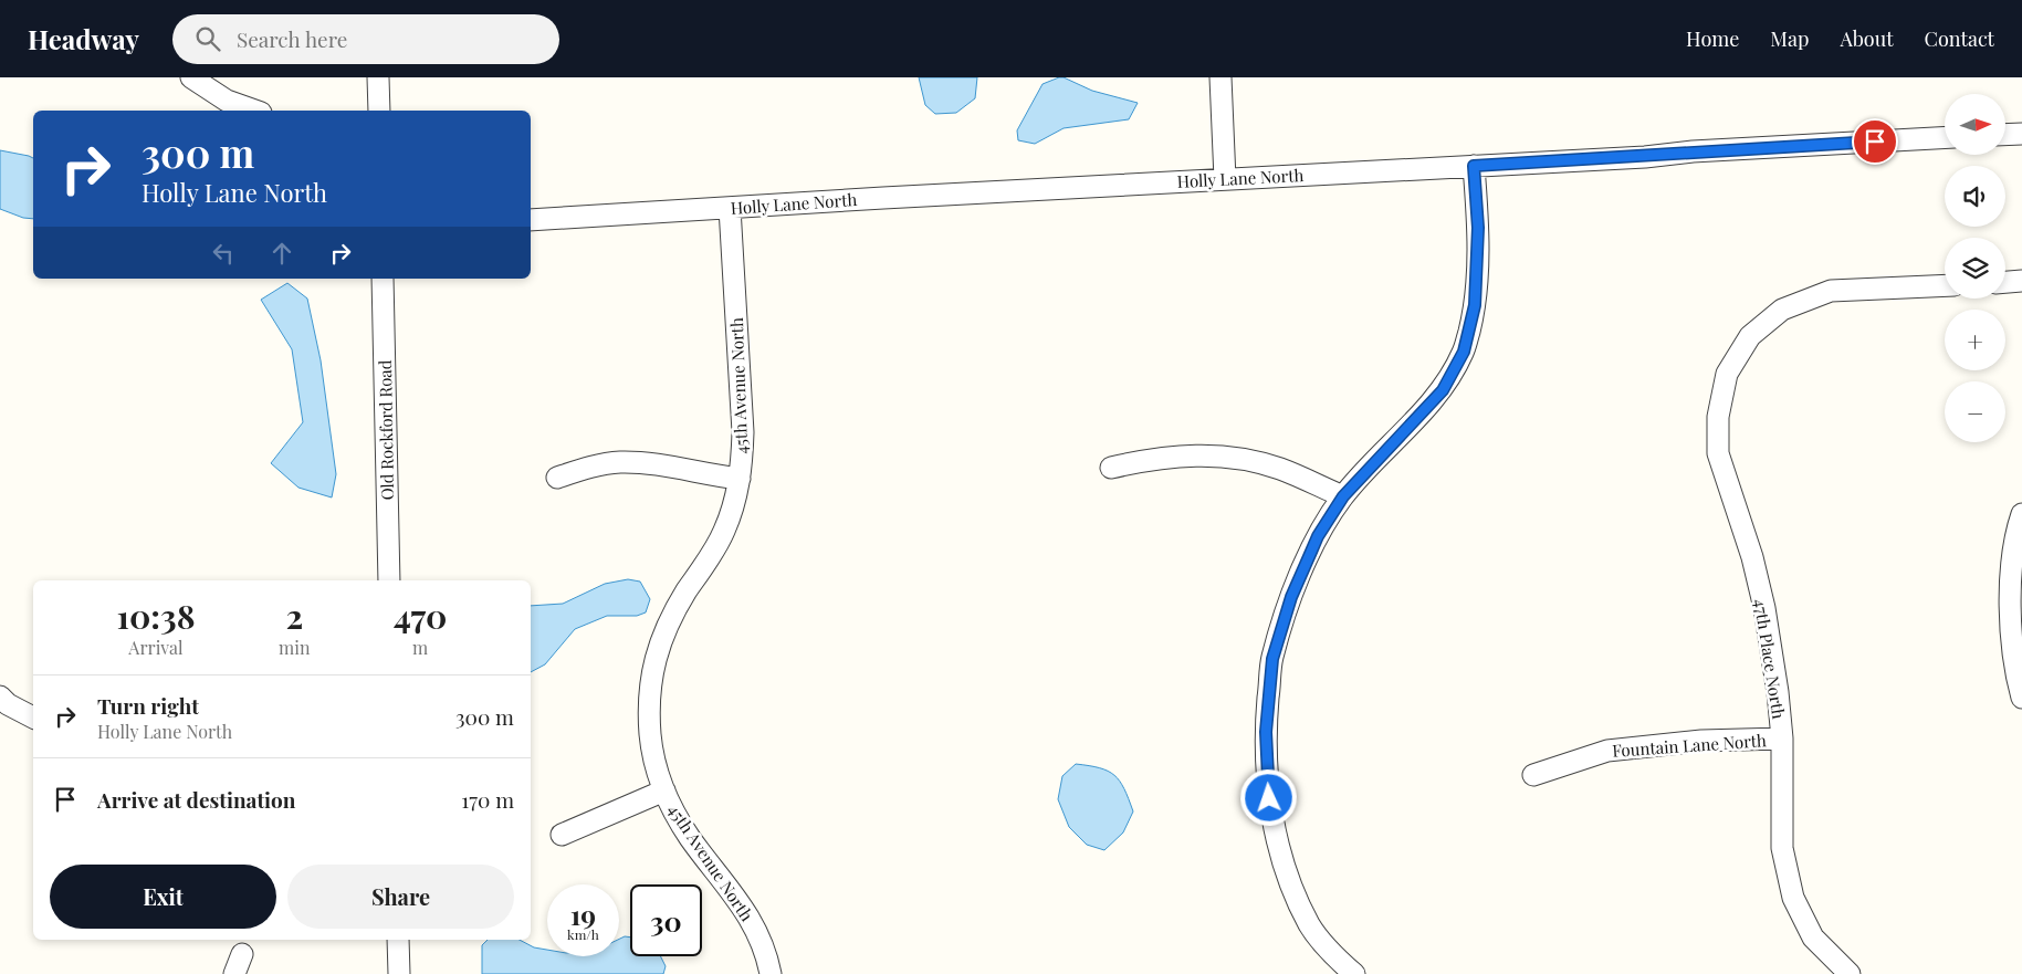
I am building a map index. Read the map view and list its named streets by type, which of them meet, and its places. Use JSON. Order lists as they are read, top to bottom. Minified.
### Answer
{"streets":{"street":["Holly Lane North","45th Avenue North","Old Rockford Road","47th Place North","Fountain Lane North"]},"crossings":[["Holly Lane North","45th Avenue North"],["47th Place North","Fountain Lane North"]],"north":"right","page":{"header":"Headway","search":"Search here","nav":["Home","Map","About","Contact"],"map_buttons":["+","−"],"turn":["300 m","Holly Lane North"],"eta":["10:38","Arrival","2","min","470","m"],"list":[{"name":"Turn right","note":"Holly Lane North","value":"300 m"},{"name":"Arrive at destination","value":"170 m"}],"buttons":["Exit","Share"],"speed":"19 km/h","limit":"30"}}
